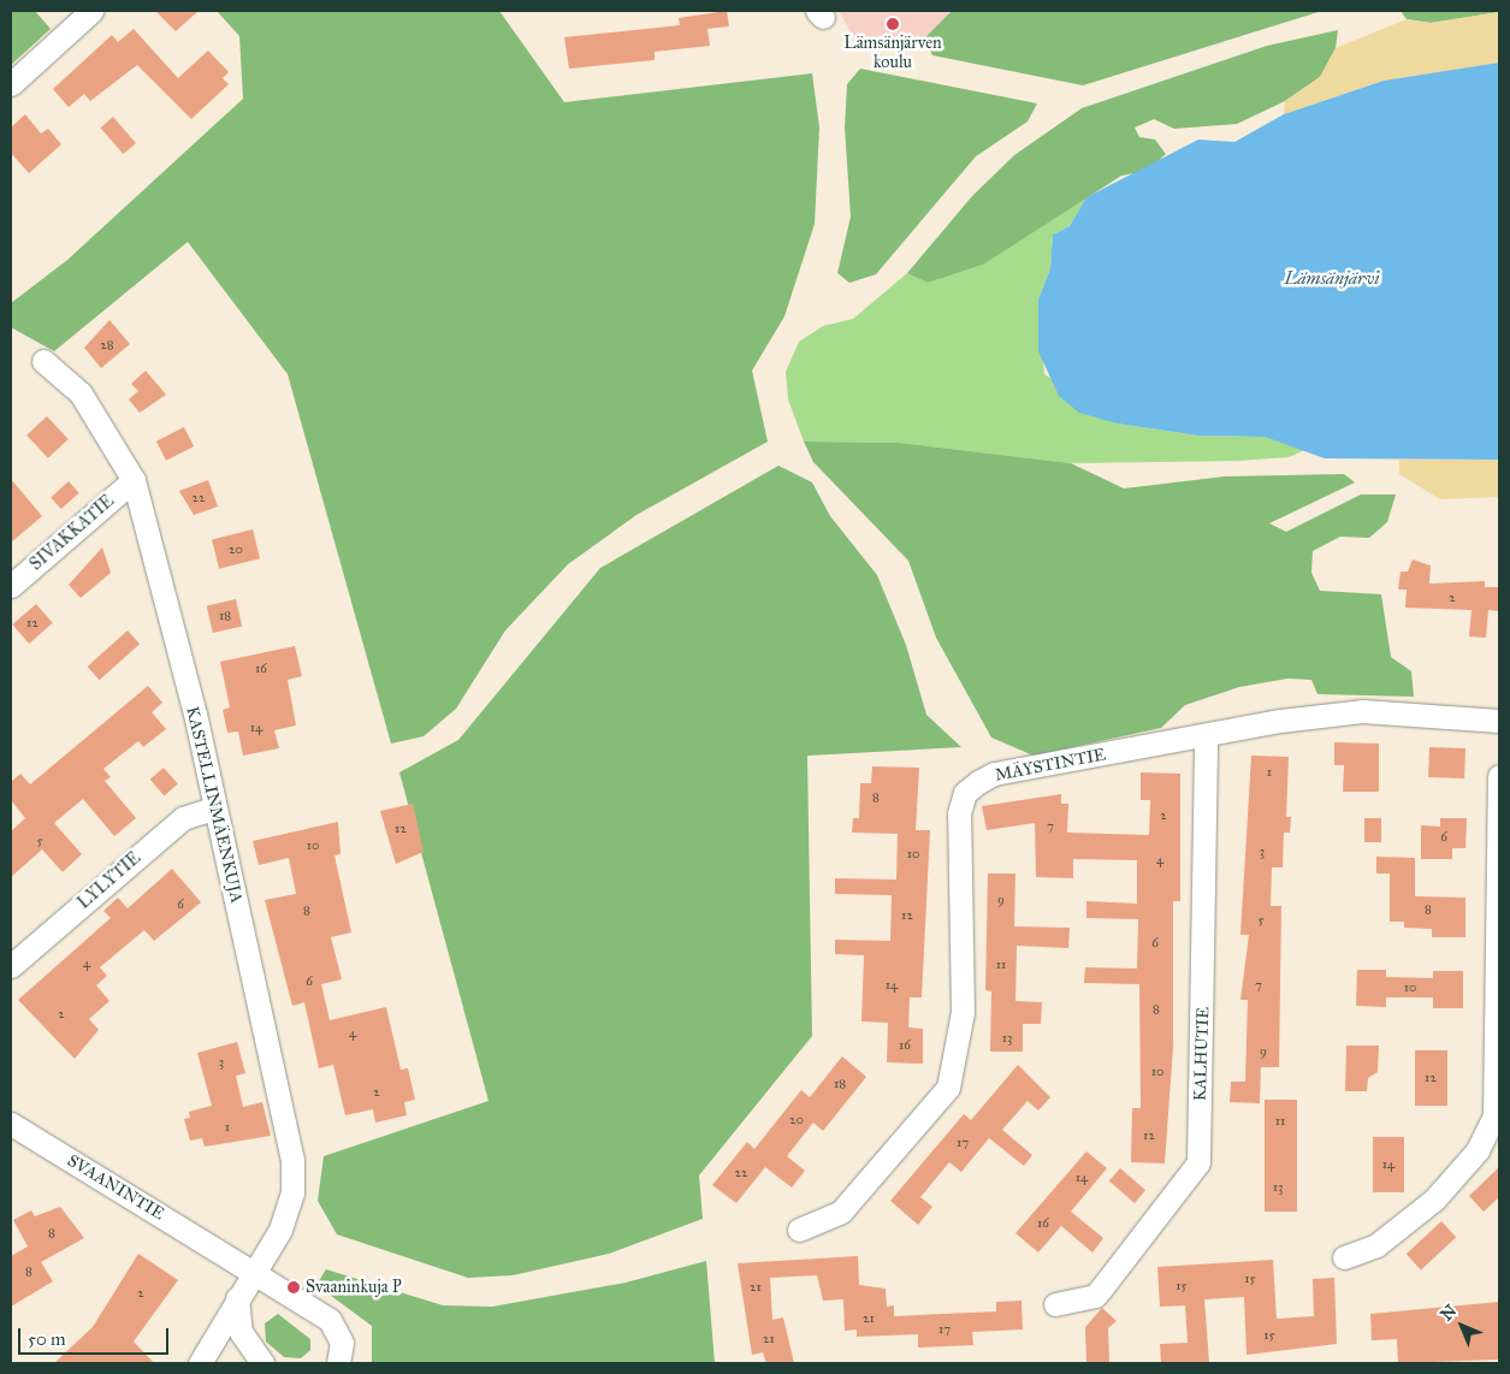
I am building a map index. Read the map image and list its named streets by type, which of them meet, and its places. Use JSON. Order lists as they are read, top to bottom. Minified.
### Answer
{"streets":{"street":["SIVAKKATIE","MÄYSTINTIE","KASTELLINMÄENKUJA","LYLYTIE","KALHUTIE","SVAANINTIE"]},"crossings":[["SIVAKKATIE","KASTELLINMÄENKUJA"],["MÄYSTINTIE","KALHUTIE"],["KASTELLINMÄENKUJA","LYLYTIE"],["KASTELLINMÄENKUJA","SVAANINTIE"]],"water":["Lämsänjärvi"],"places":["Lämsänjärven koulu","Svaaninkuja P"],"house_numbers":["28","22","20","2","18","12","16","14","1","8","2","7","12","6","5","10","3","10","4","9","6","8","8","12","5","6","4","11","6","14","7","10","8","2","4","13","16","9","3","10","12","18","2","20","11","1","12","17","14","22","14","13","16","8","8","15","15","21","2","21","17","15","21"],"scale_bar":"50 m","north":"top left"}
